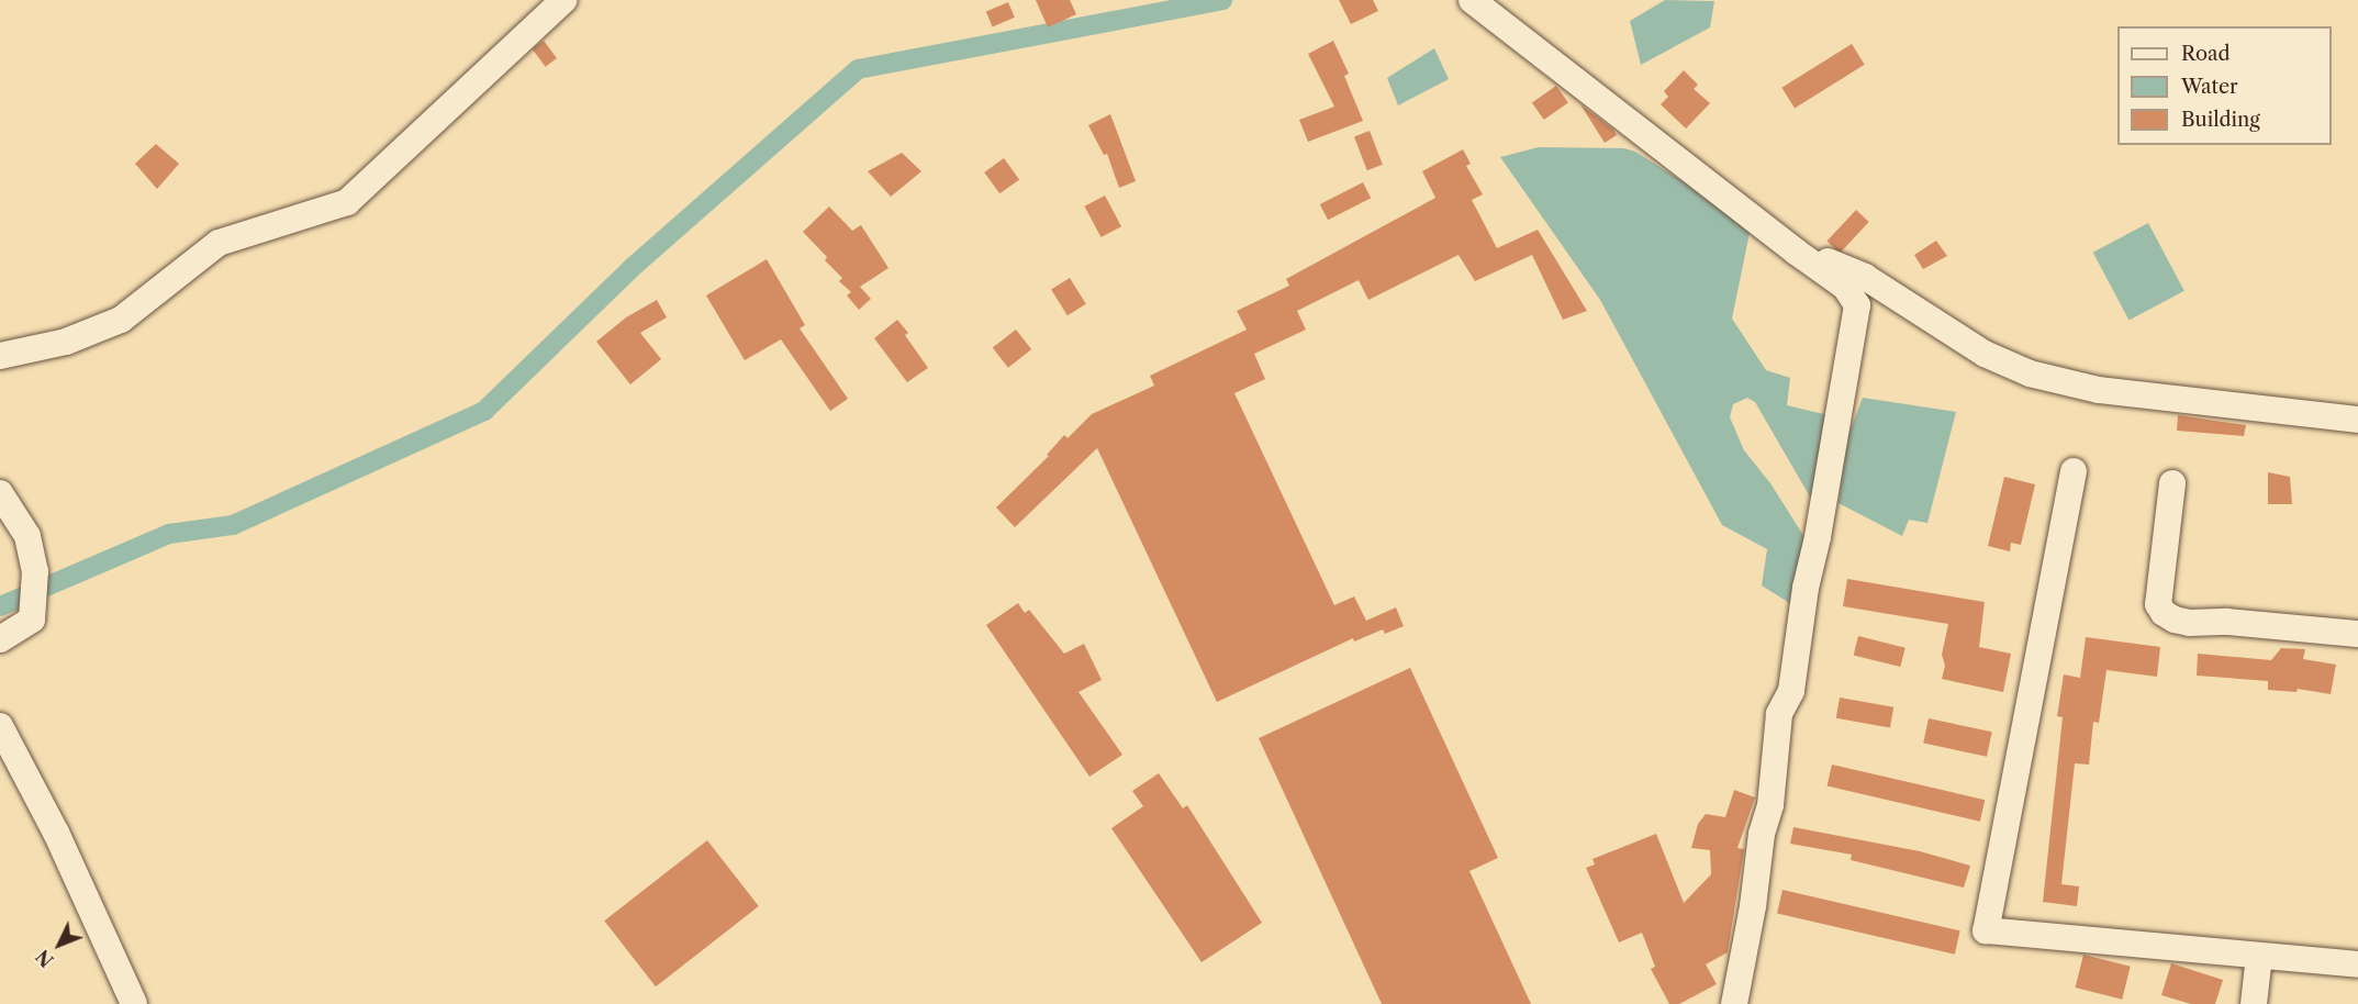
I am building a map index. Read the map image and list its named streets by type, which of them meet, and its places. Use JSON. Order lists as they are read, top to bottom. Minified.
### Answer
{"legend":["Road","Water","Building"],"north":"bottom left"}
